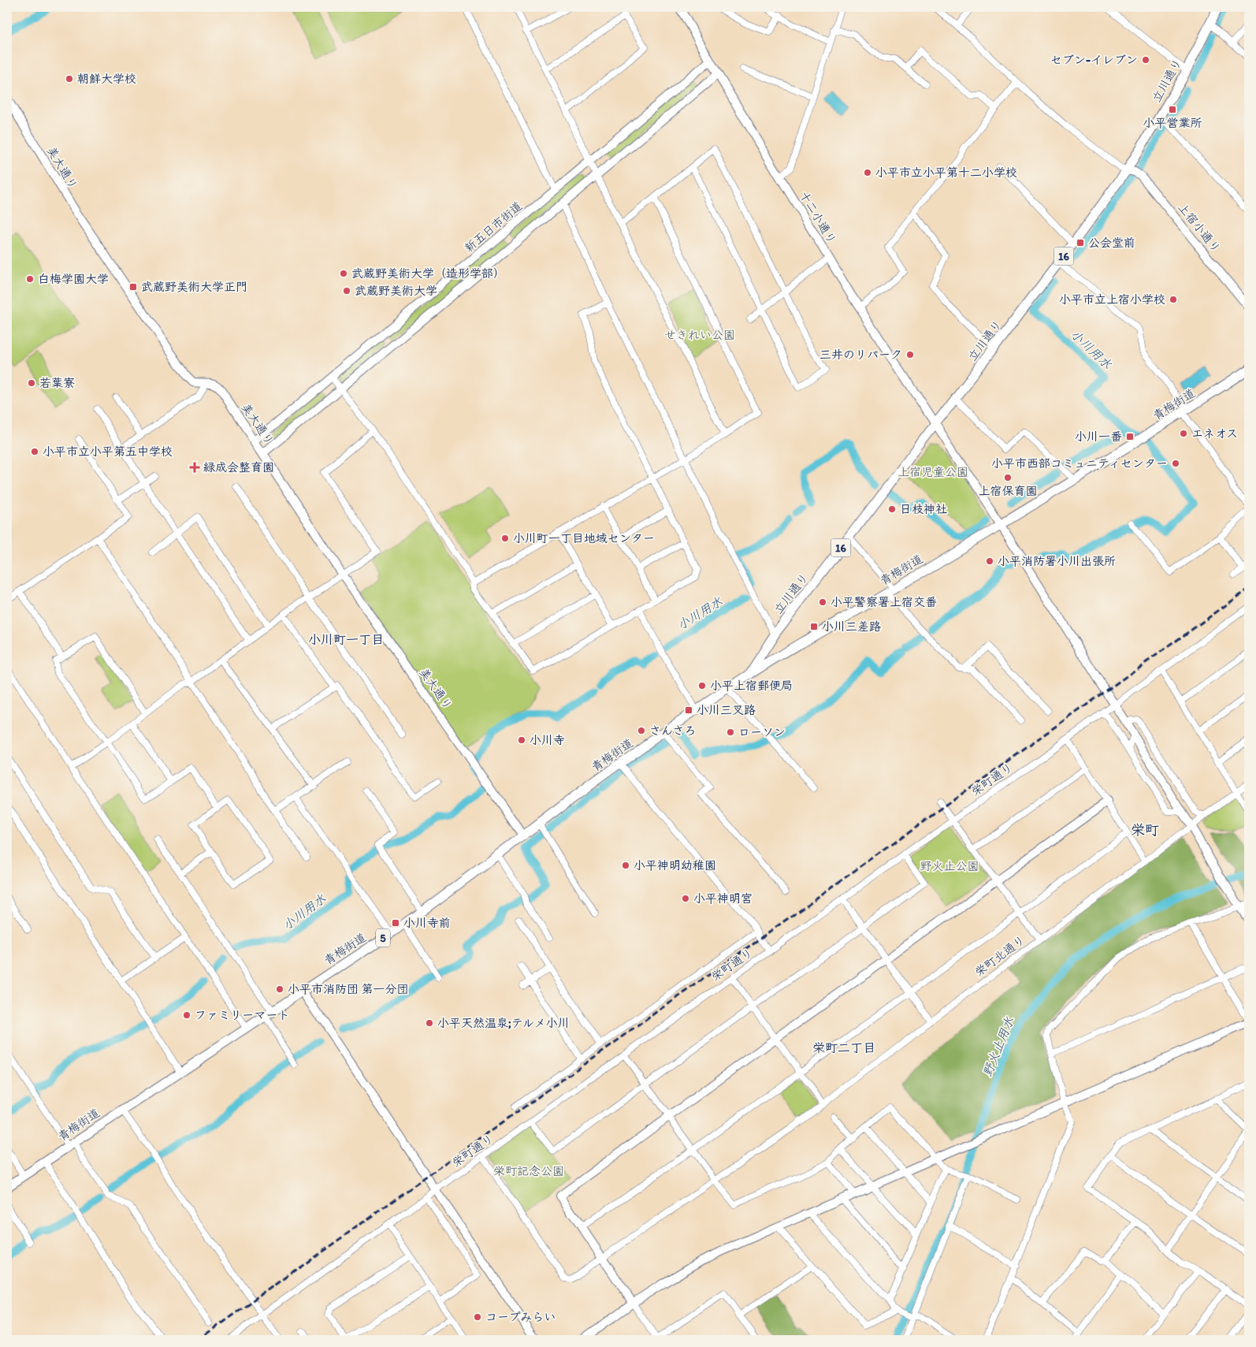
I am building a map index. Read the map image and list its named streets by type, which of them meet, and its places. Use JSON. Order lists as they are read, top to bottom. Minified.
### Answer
{"streets":{"main road":["立川通り","16","青梅街道","5"],"street":["美大通り","十二小通り","新五日市街道","上宿小通り","栄町通り","栄町北通り"]},"crossings":[["立川通り","十二小通り"],["立川通り","上宿小通り"],["立川通り","青梅街道"],["美大通り","新五日市街道"],["美大通り","青梅街道"],["十二小通り","新五日市街道"],["十二小通り","青梅街道"],["十二小通り","栄町通り"],["十二小通り","栄町北通り"],["栄町通り","栄町北通り"]],"districts":["小川町一丁目","栄町","栄町二丁目"],"water":["小川用水","野火止用水"],"parks":["せきれい公園","上宿児童公園","野火止公園","栄町記念公園"],"places":{"other":["セブン-イレブン","朝鮮大学校","小平市立小平第十二小学校","武蔵野美術大学（造形学部）","白梅学園大学","武蔵野美術大学","小平市立上宿小学校","三井のリパーク","若葉寮","エネオス","小平市立小平第五中学校","小平市西部コミュニティセンター","上宿保育園","日枝神社","小川町一丁目地域センター","小平消防署小川出張所","小平警察署上宿交番","小平上宿郵便局","さんさろ","ローソン","小川寺","小平神明幼稚園","小平神明宮","小平市消防団 第一分団","ファミリーマート","小平天然温泉;テルメ小川","コープみらい"],"transit":["小平営業所","公会堂前","武蔵野美術大学正門","小川一番","小川三差路","小川三叉路","小川寺前"],"health":["緑成会整育園"]}}
